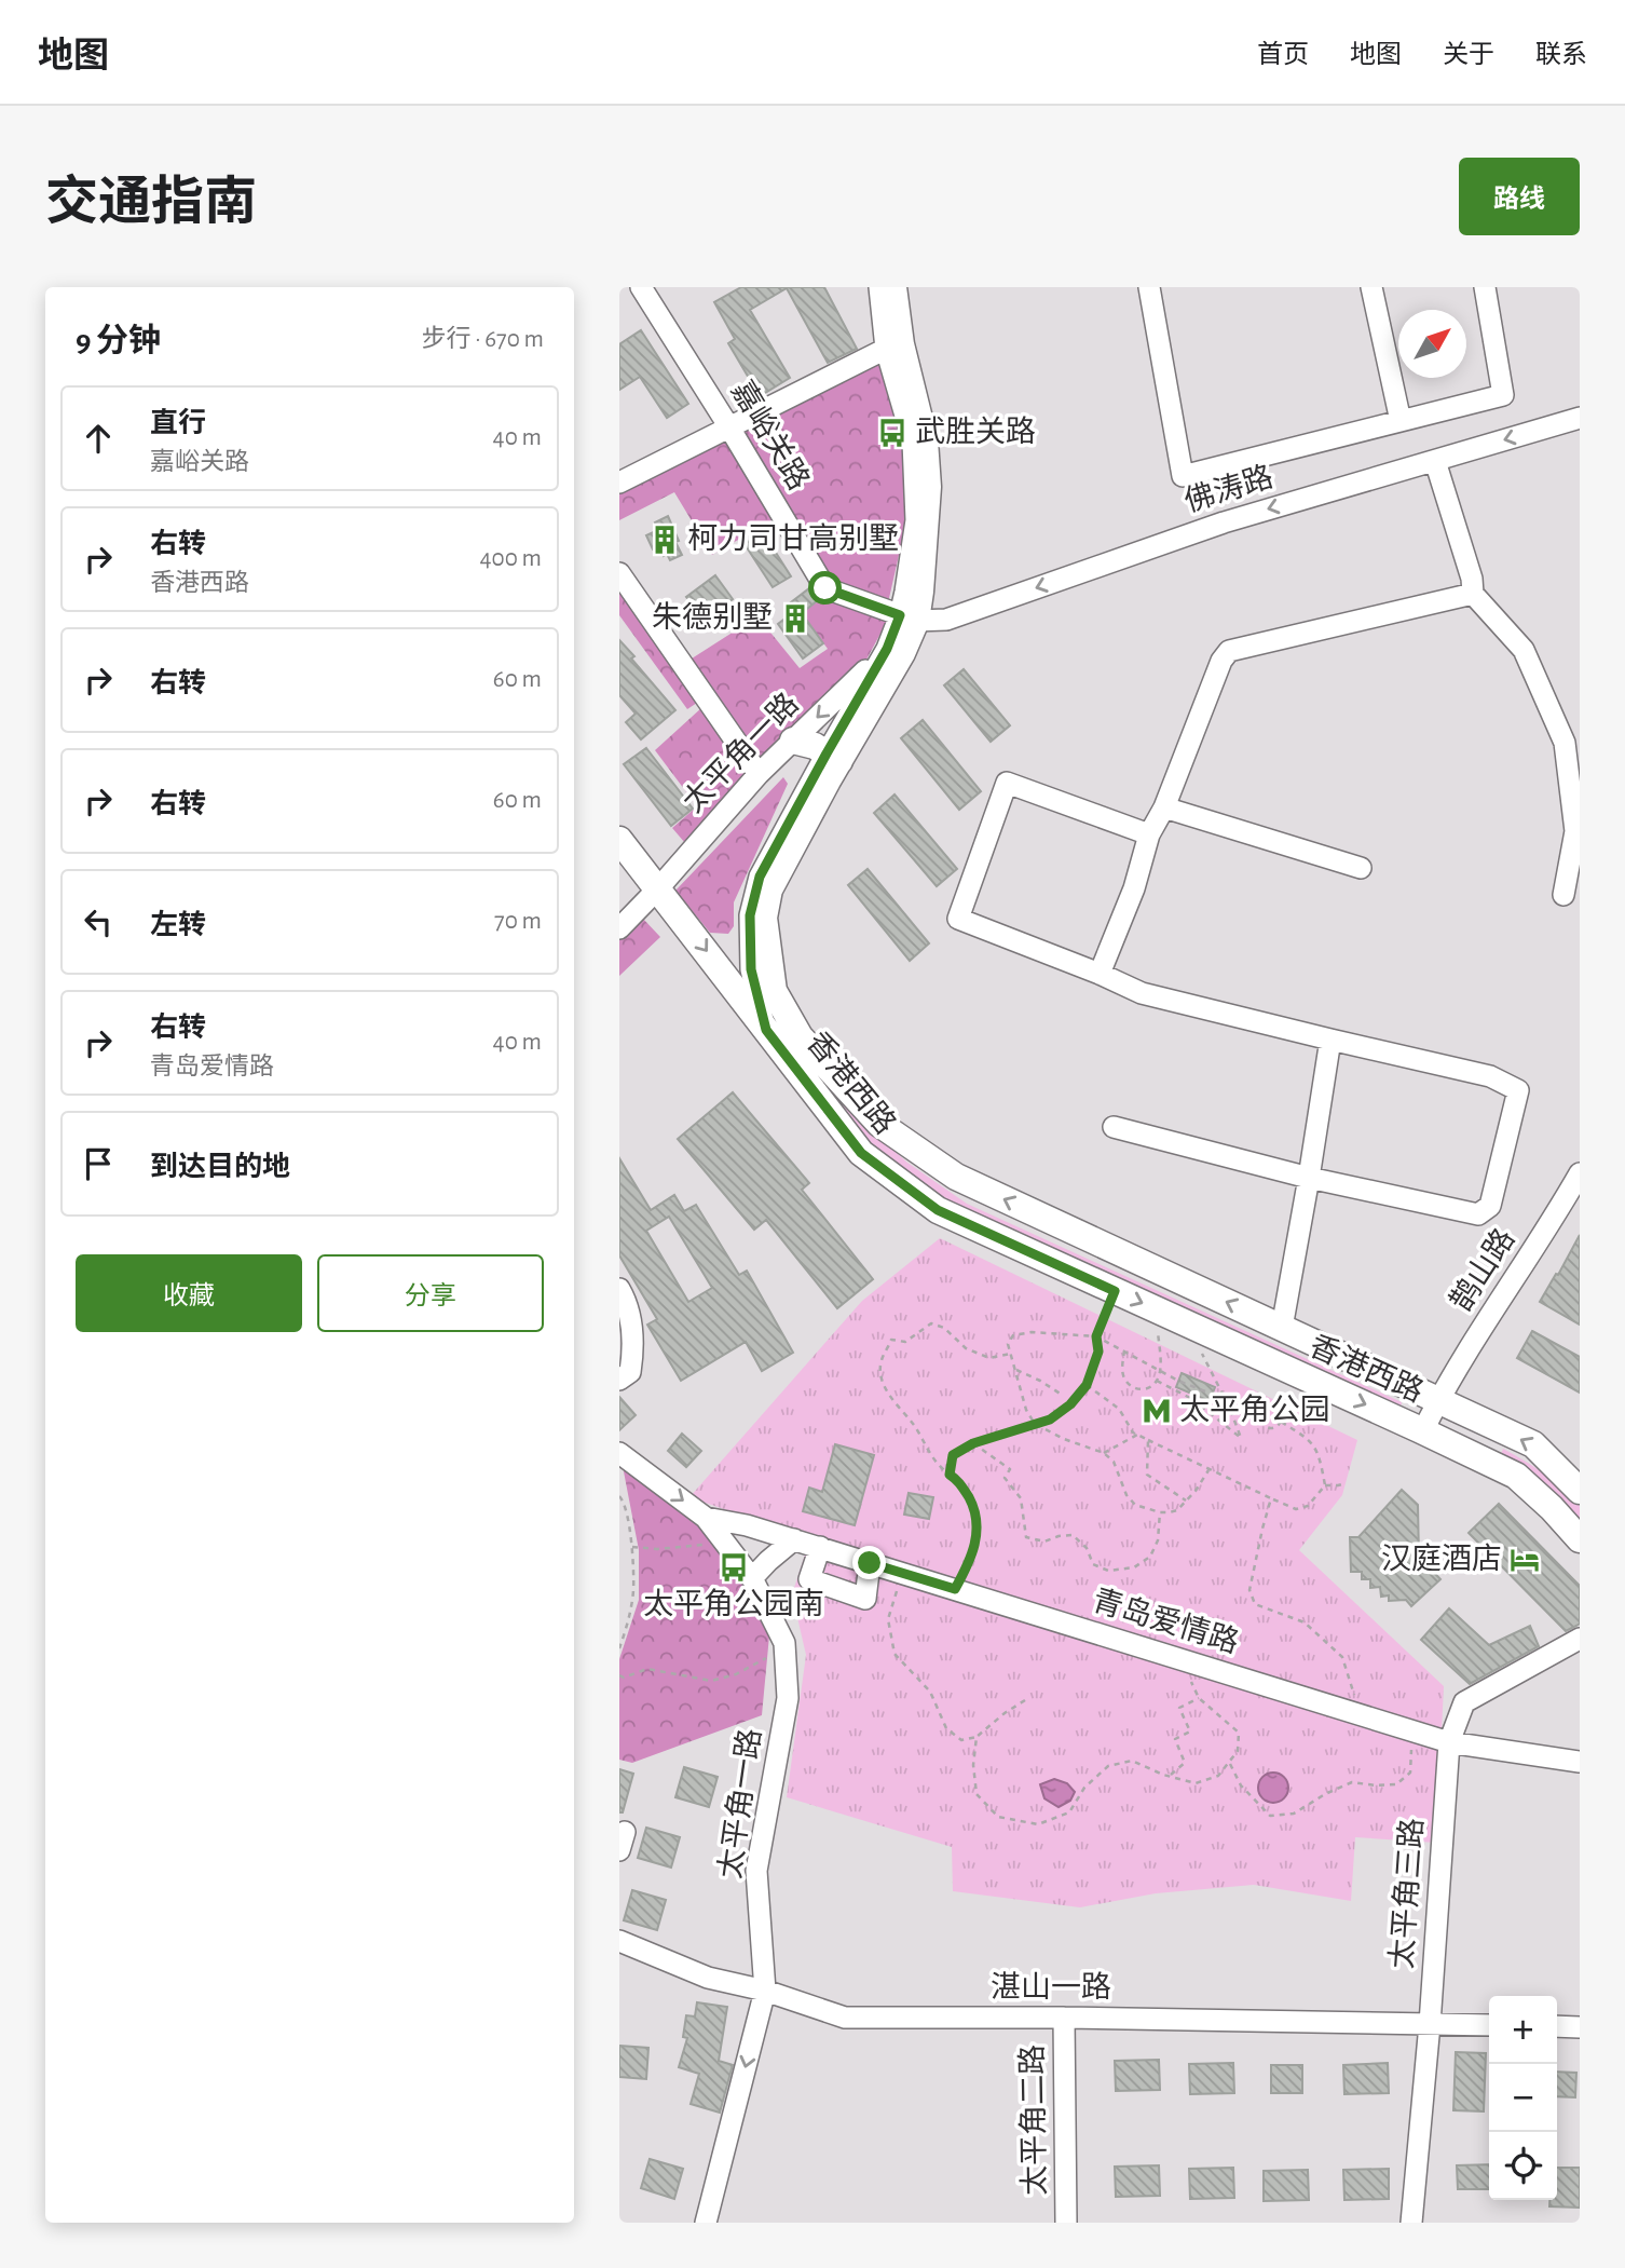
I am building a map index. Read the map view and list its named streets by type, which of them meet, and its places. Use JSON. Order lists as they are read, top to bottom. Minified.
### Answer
{"streets":{"main road":["香港西路"],"street":["嘉峪关路","佛涛路","太平角一路","鹊山路","青岛爱情路","太平角三路","湛山一路","太平角二路"]},"crossings":[["嘉峪关路","佛涛路"],["嘉峪关路","太平角一路"],["嘉峪关路","香港西路"],["佛涛路","太平角一路"],["佛涛路","香港西路"],["太平角一路","香港西路"],["太平角一路","青岛爱情路"],["太平角一路","湛山一路"],["香港西路","鹊山路"],["青岛爱情路","太平角三路"],["太平角三路","湛山一路"],["湛山一路","太平角二路"]],"one_way":["佛涛路"],"places":{"bus stop":["武胜关路","太平角公园南"],"building":["柯力司甘高别墅","朱德别墅"],"metro station":["太平角公园"],"hotel":["汉庭酒店"]},"north":"top right","page":{"header":"地图","nav":["首页","地图","关于","联系"],"title":"交通指南","buttons":["路线",["收藏","分享"]],"heading":["9 分钟","步行 · 670 m"],"list":[["直行","嘉峪关路","40 m"],["右转","香港西路","400 m"],["右转","60 m"],["右转","60 m"],["左转","70 m"],["右转","青岛爱情路","40 m"],"到达目的地"],"map_buttons":["+","−"]}}
